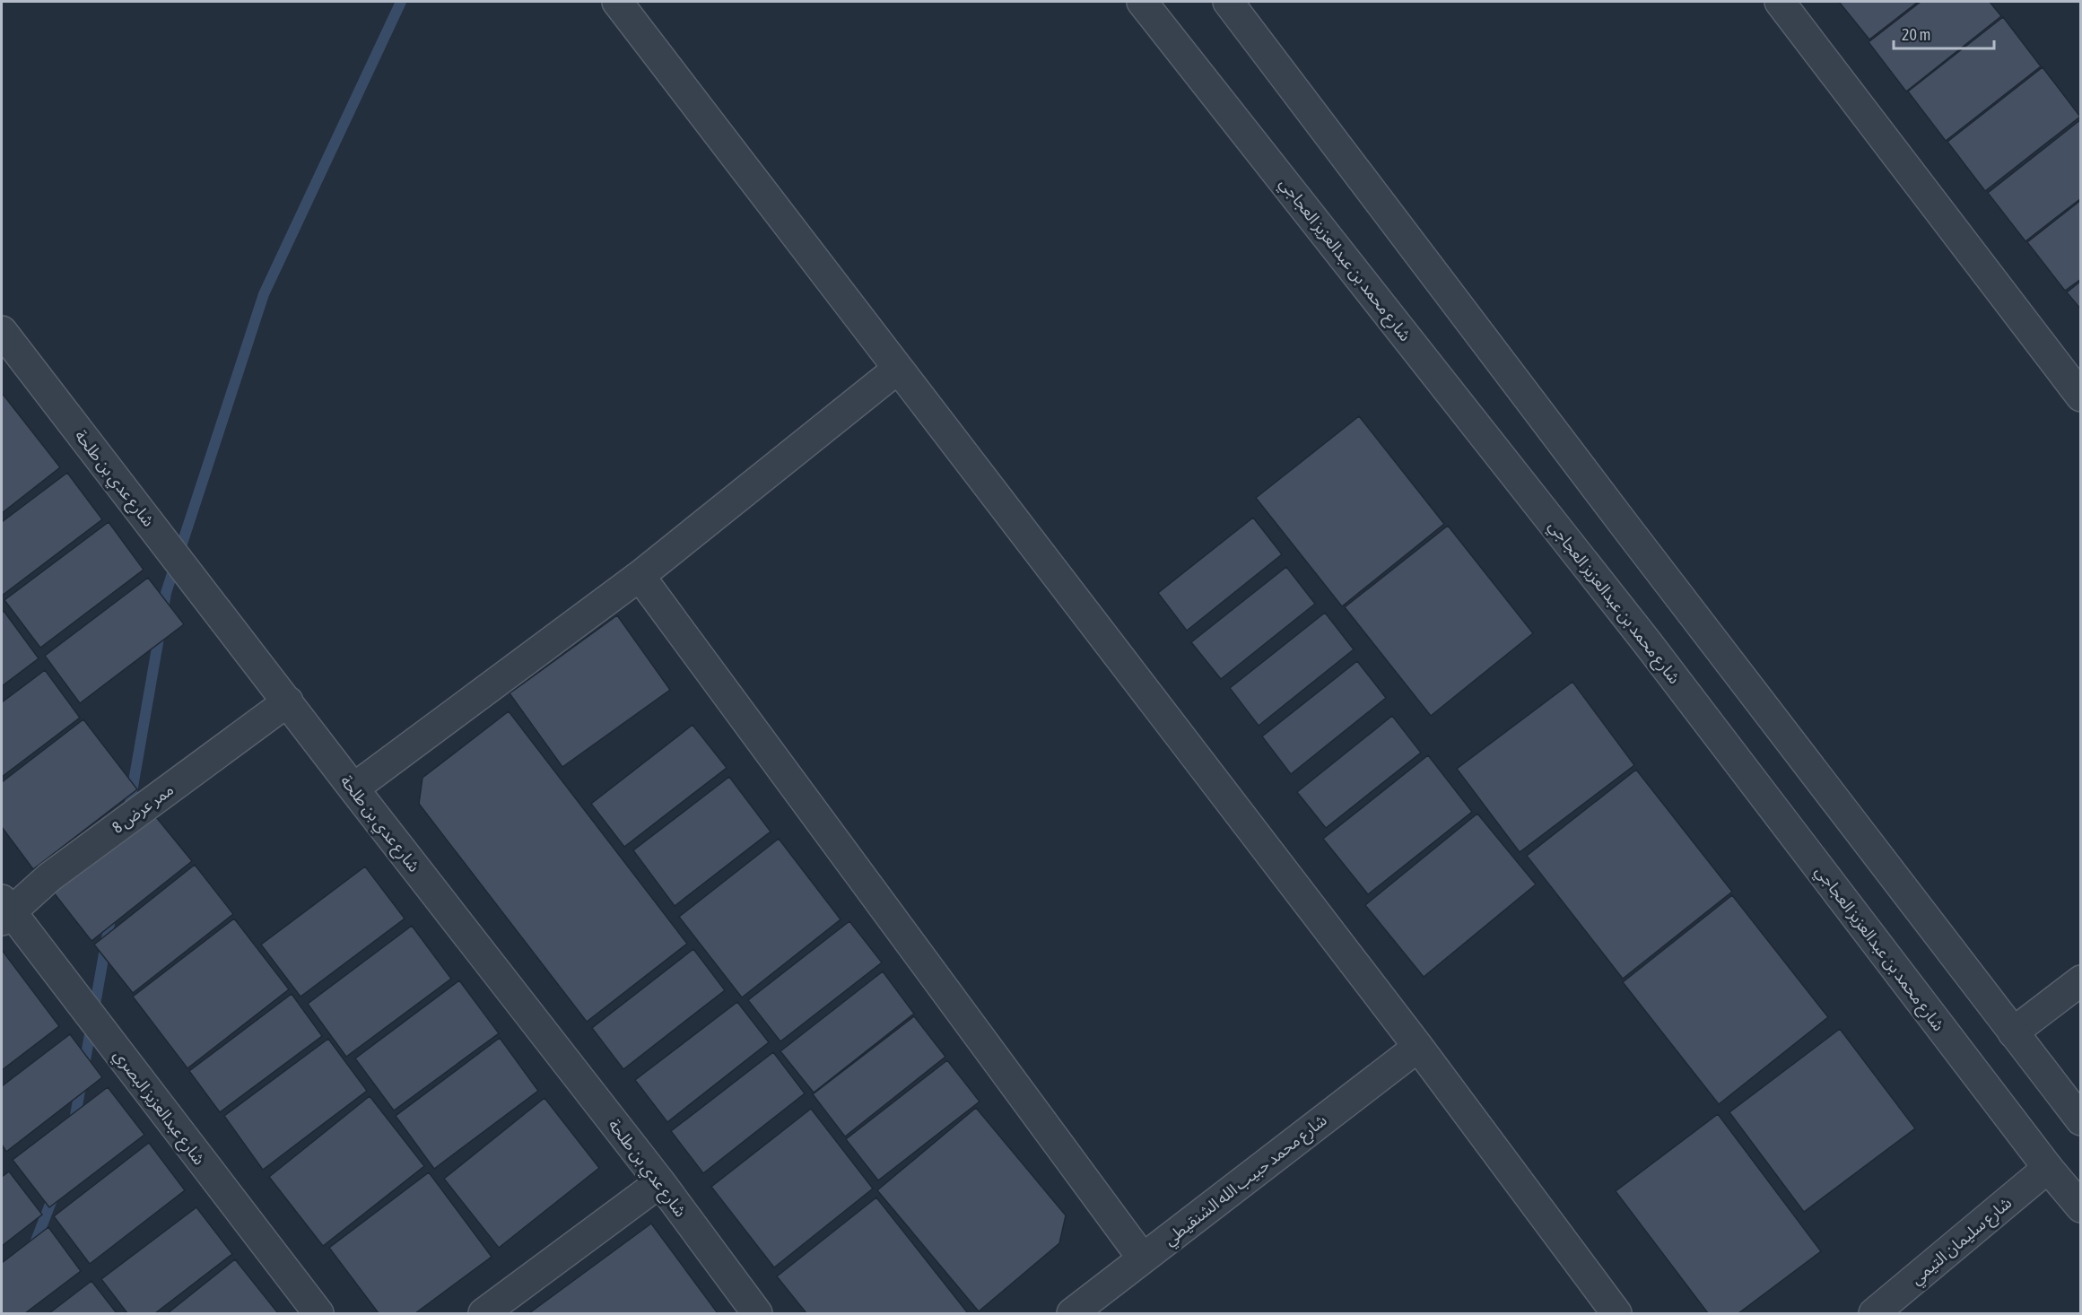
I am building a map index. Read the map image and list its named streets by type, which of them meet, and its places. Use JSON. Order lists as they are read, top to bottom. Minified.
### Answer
{"streets":{"street":["شارع محمد بن عبدالعزيز العجاجي","شارع عدي بن طلحة","ممر عرض 8","شارع عبدالعزيز البصري","شارع محمد حبيب الله الشنقيطي","شارع سليمان التيمي"]},"crossings":[["شارع محمد بن عبدالعزيز العجاجي","شارع سليمان التيمي"],["شارع عدي بن طلحة","ممر عرض 8"],["ممر عرض 8","شارع عبدالعزيز البصري"]],"scale_bar":"20 m"}
